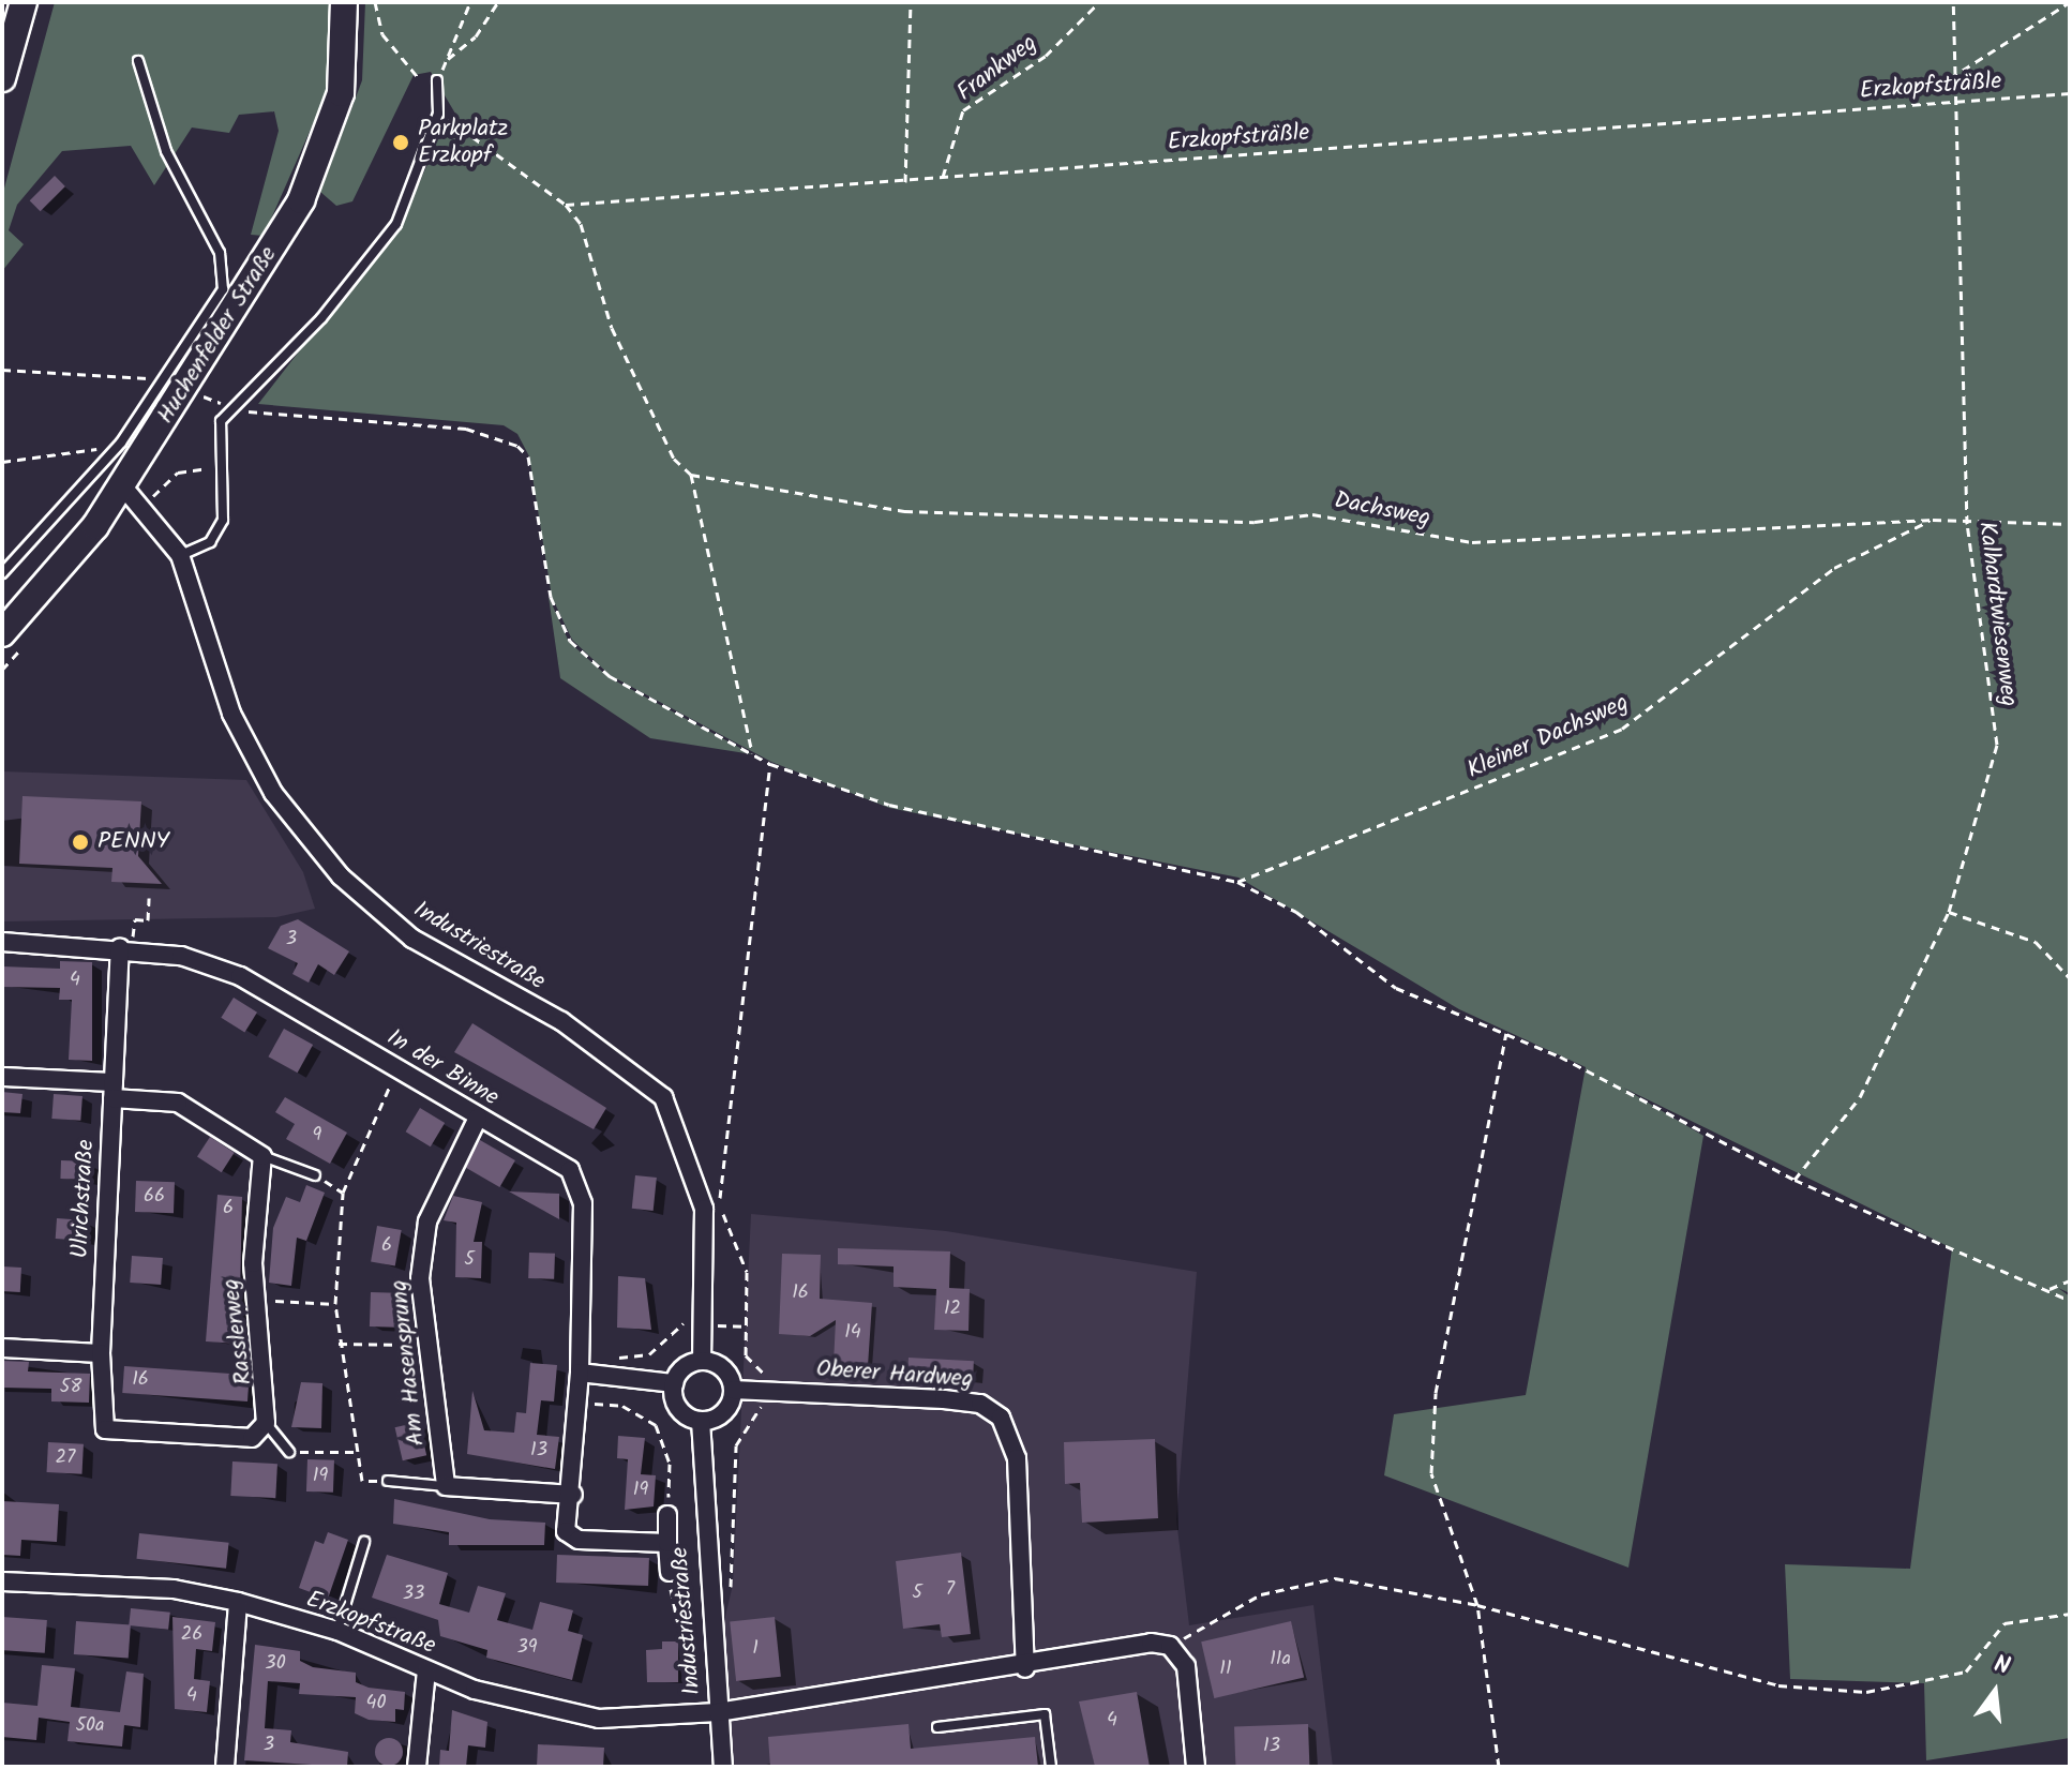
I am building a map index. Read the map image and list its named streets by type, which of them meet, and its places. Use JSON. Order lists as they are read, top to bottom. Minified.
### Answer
{"streets":{"main road":["Huchenfelder Straße"],"street":["Industriestraße","In der Binne","Ulrichstraße","Rasslerweg","Am Hasensprung","Oberer Hardweg","Erzkopfstraße"],"path":["Frankweg","Erzkopfsträßle","Dachsweg","Kalhardtwiesenweg","Kleiner Dachsweg"]},"crossings":[["Frankweg","Erzkopfsträßle"],["Erzkopfsträßle","Kalhardtwiesenweg"],["Huchenfelder Straße","Industriestraße"],["Dachsweg","Kalhardtwiesenweg"],["Dachsweg","Kleiner Dachsweg"],["Industriestraße","Oberer Hardweg"],["Industriestraße","Erzkopfstraße"],["In der Binne","Ulrichstraße"],["In der Binne","Am Hasensprung"]],"places":["Parkplatz Erzkopf","PENNY"],"house_numbers":["3","4","9","66","6","6","5","16","12","14","16","58","13","27","19","19","7","5","33","26","39","1","11a","30","11","4","40","4","50a","3","13"],"north":"top"}
